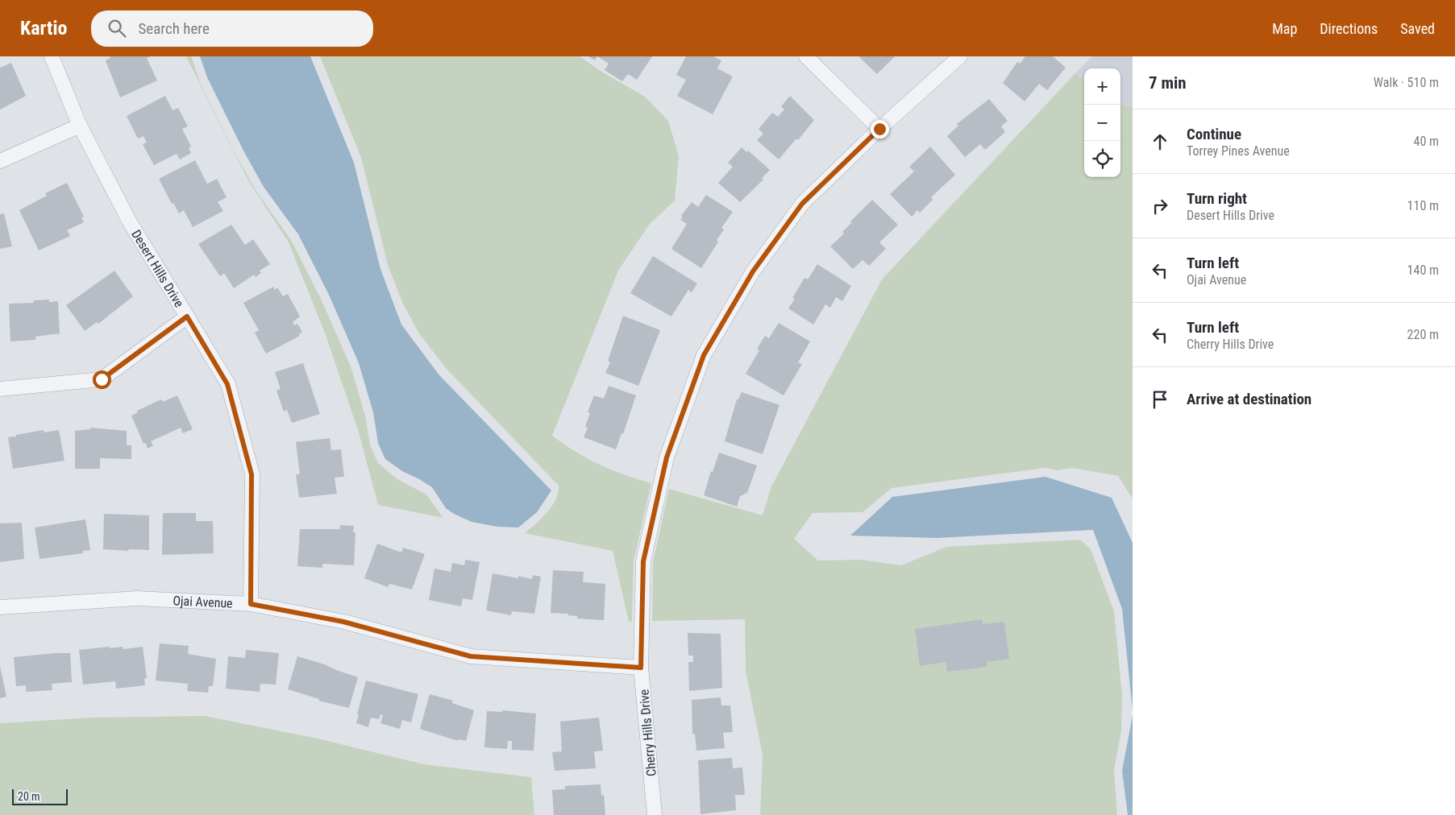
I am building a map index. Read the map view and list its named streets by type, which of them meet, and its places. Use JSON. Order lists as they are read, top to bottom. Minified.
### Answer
{"streets":{"street":["Desert Hills Drive","Ojai Avenue","Cherry Hills Drive"]},"crossings":[["Desert Hills Drive","Ojai Avenue"],["Ojai Avenue","Cherry Hills Drive"]],"scale_bar":"20 m","page":{"header":"Kartio","search":"Search here","nav":["Map","Directions","Saved"],"heading":["7 min","Walk · 510 m"],"map_buttons":["+","−"],"list":[["Continue","Torrey Pines Avenue","40 m"],["Turn right","Desert Hills Drive","110 m"],["Turn left","Ojai Avenue","140 m"],["Turn left","Cherry Hills Drive","220 m"],"Arrive at destination"],"scale":"20 m"}}
